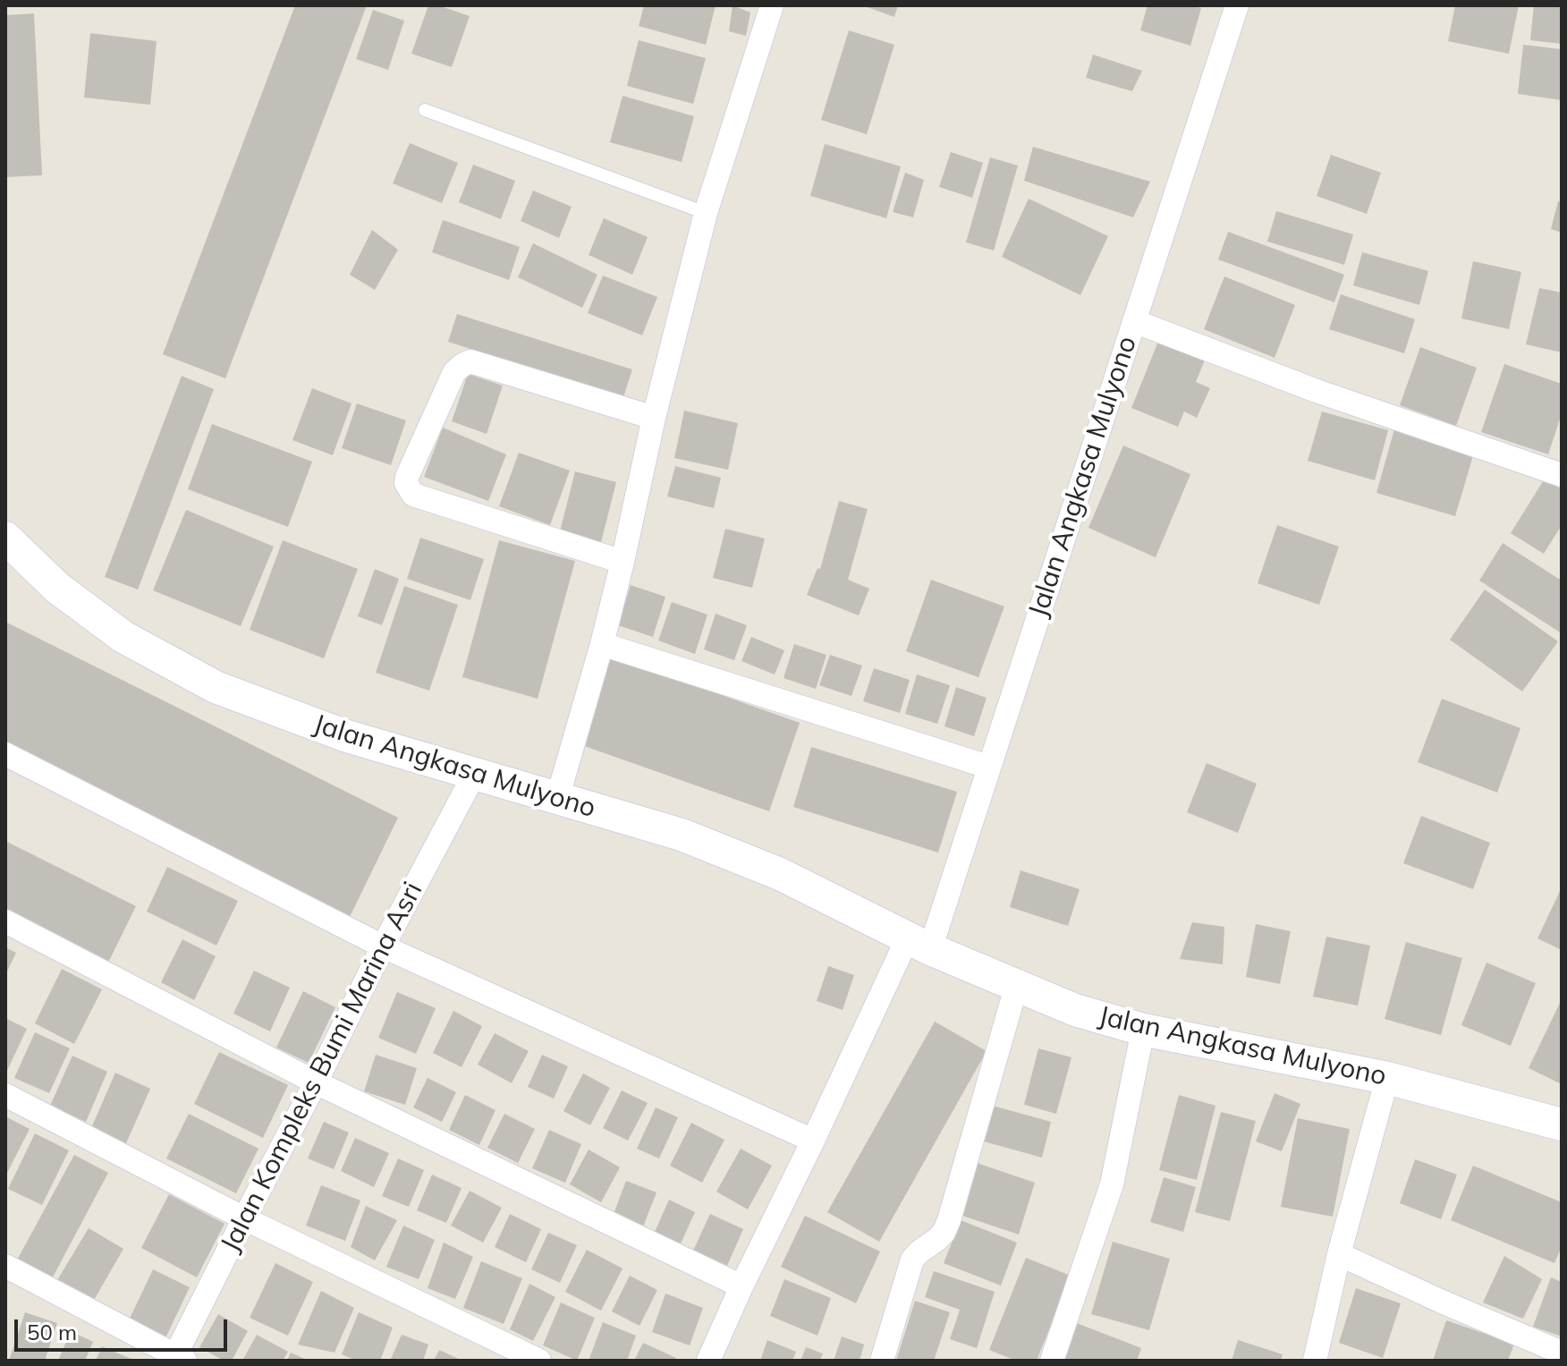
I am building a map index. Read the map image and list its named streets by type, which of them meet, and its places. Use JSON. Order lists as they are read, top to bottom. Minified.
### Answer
{"streets":{"main road":["Jalan Angkasa Mulyono"],"street":["Jalan Kompleks Bumi Marina Asri"]},"crossings":[["Jalan Angkasa Mulyono","Jalan Kompleks Bumi Marina Asri"]],"scale_bar":"50 m"}
